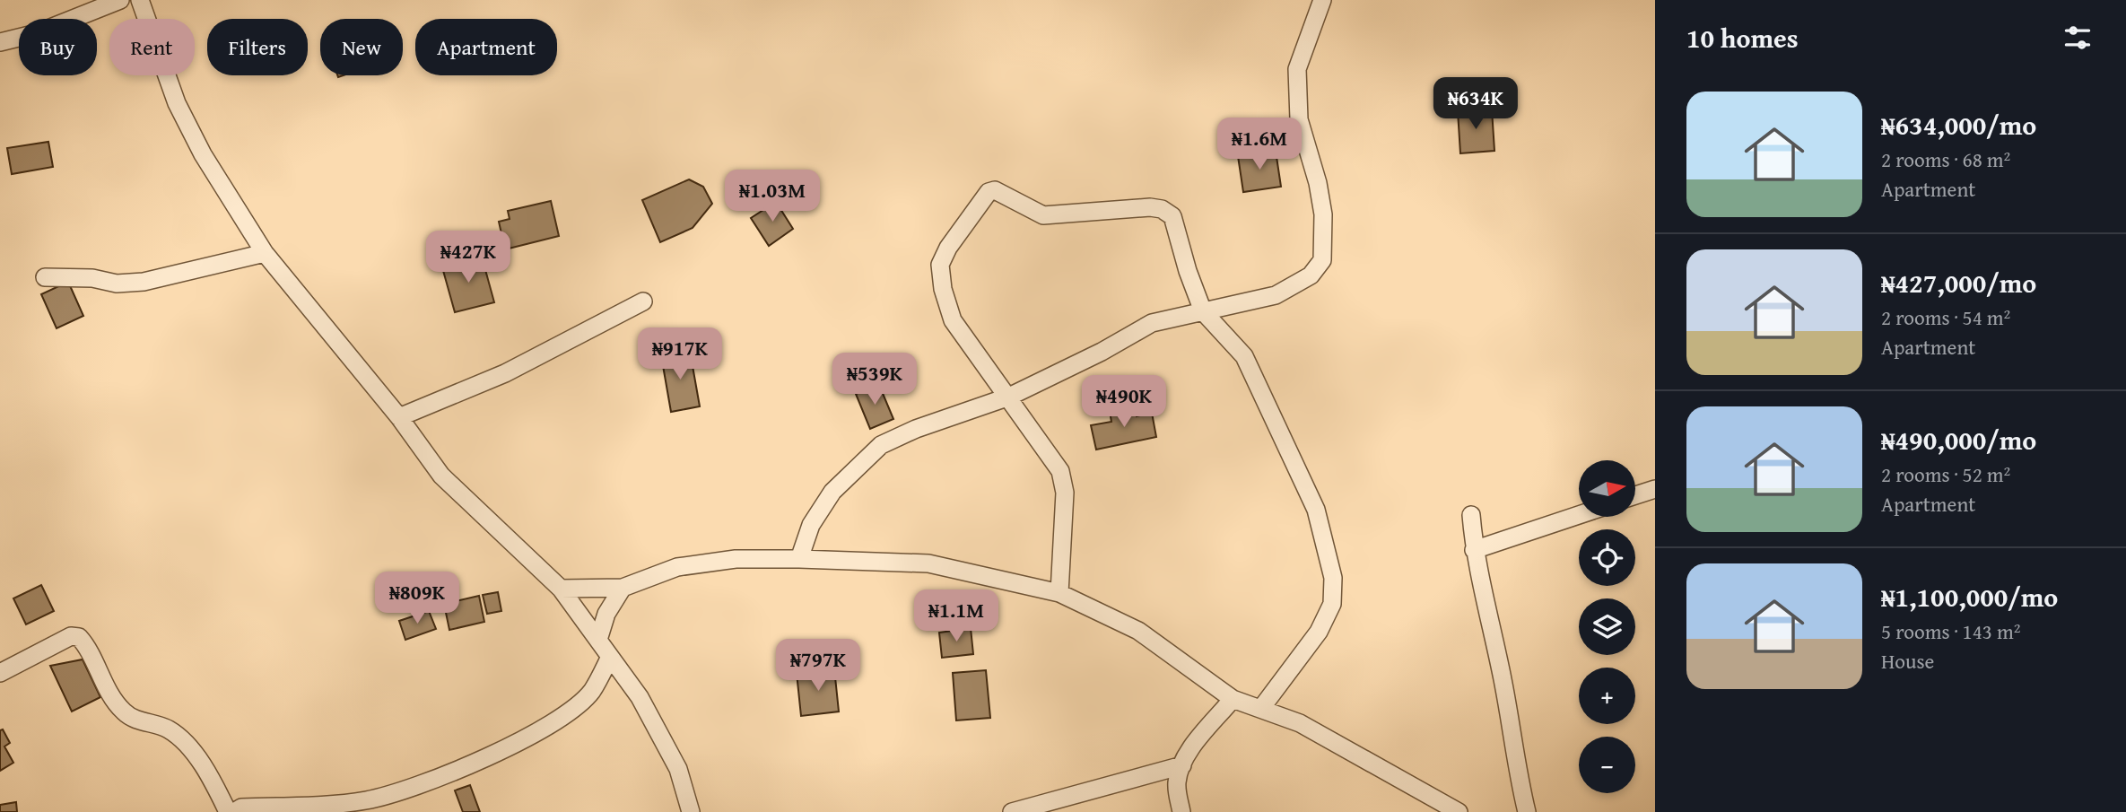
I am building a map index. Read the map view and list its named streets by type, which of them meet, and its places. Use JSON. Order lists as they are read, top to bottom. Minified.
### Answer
{"north":"right","page":{"heading":"10 homes","chip":["Buy","Rent","Filters","New","Apartment"],"list":[{"name":"₦634,000/mo","note":"2 rooms · 68 m² · Apartment"},{"name":"₦427,000/mo","note":"2 rooms · 54 m² · Apartment"},{"name":"₦490,000/mo","note":"2 rooms · 52 m² · Apartment"},{"name":"₦1,100,000/mo","note":"5 rooms · 143 m² · House"}],"price":["₦634K","₦1.6M","₦1.03M","₦427K","₦917K","₦539K","₦490K","₦809K","₦1.1M","₦797K"],"map_buttons":["+","−"]}}
